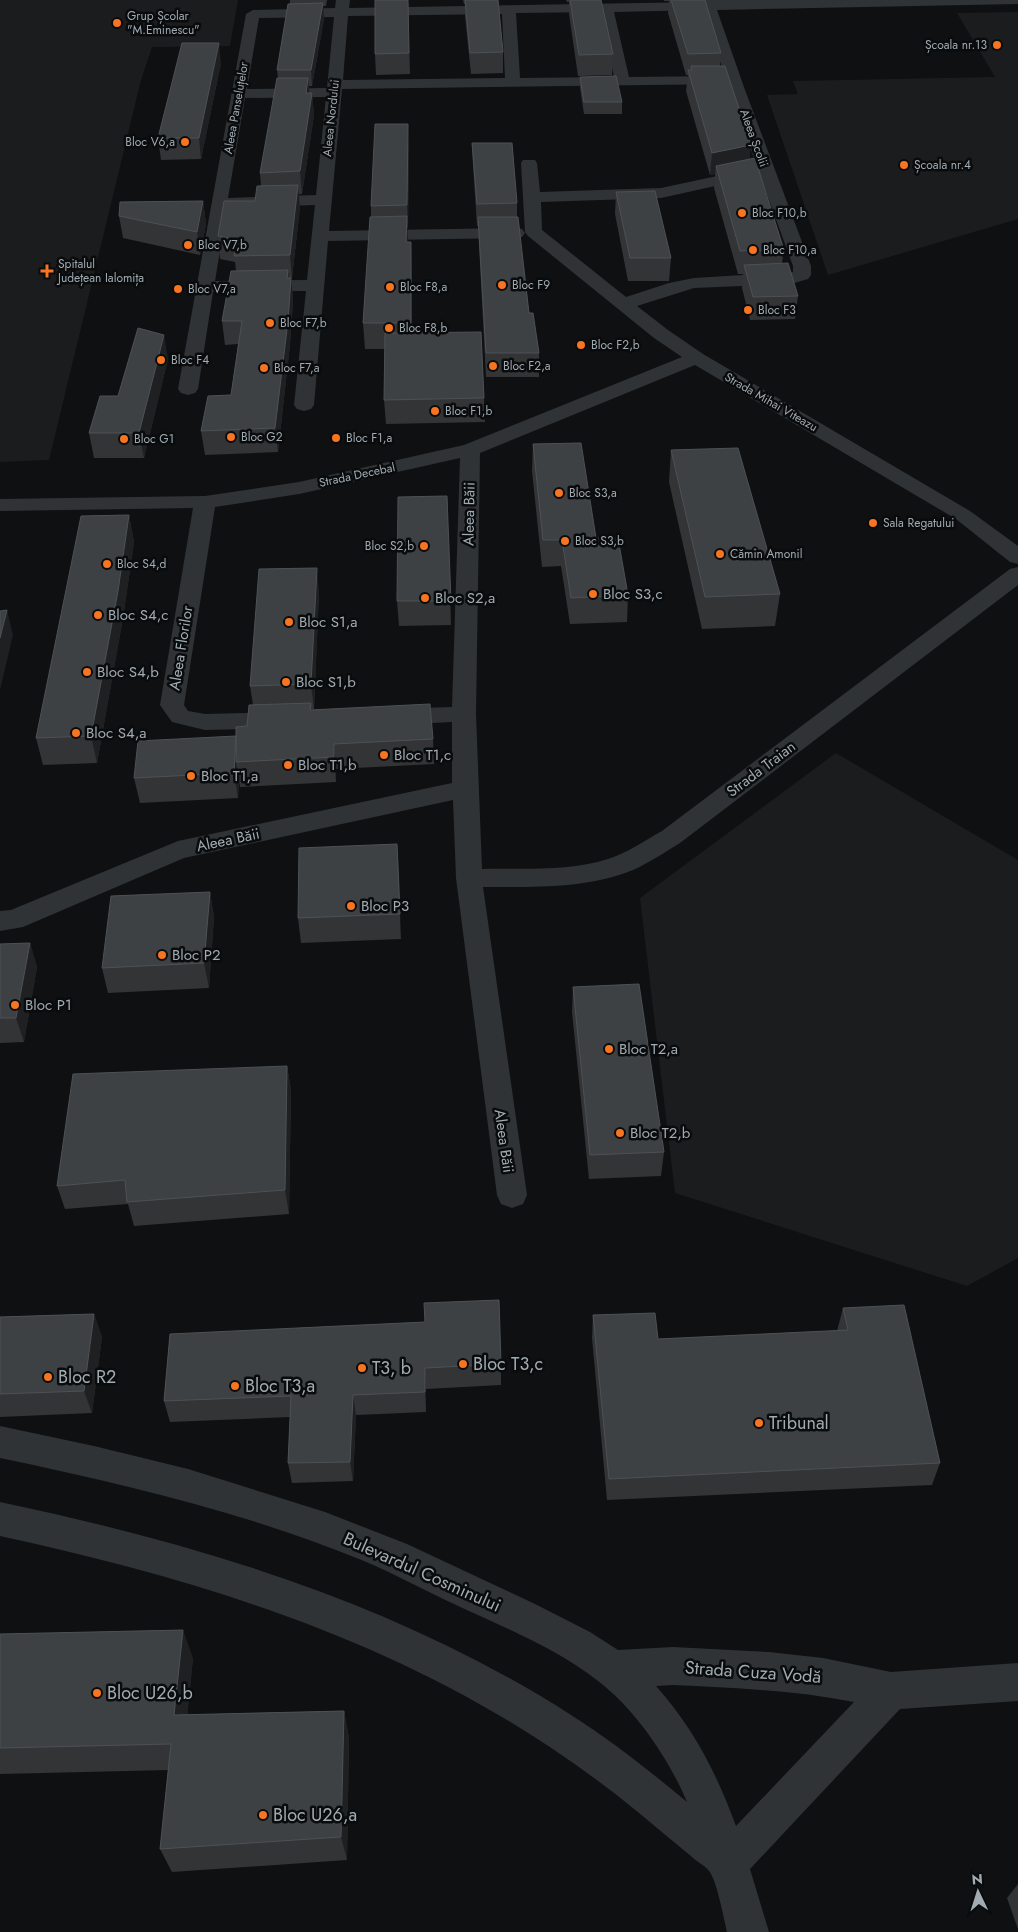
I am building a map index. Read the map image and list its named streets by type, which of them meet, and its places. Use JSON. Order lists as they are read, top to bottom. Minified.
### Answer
{"streets":{"street":["Aleea Panseluțelor","Aleea Nordului","Aleea Școlii","Strada Mihai Viteazu","Strada Decebal","Aleea Băii","Aleea Florilor","Strada Traian","Bulevardul Cosminului","Strada Cuza Vodă"]},"crossings":[["Aleea Panseluțelor","Aleea Nordului"],["Aleea Panseluțelor","Aleea Școlii"],["Aleea Școlii","Strada Mihai Viteazu"],["Strada Mihai Viteazu","Strada Decebal"],["Strada Decebal","Aleea Băii"],["Strada Decebal","Aleea Florilor"],["Aleea Băii","Strada Traian"],["Bulevardul Cosminului","Strada Cuza Vodă"]],"places":{"other":["Grup Școlar \"M.Eminescu\"","Școala nr.13","Bloc V6,a","Școala nr.4","Bloc F10,b","Bloc V7,b","Bloc F10,a","Bloc F9","Bloc F8,a","Bloc V7,a","Bloc F3","Bloc F7,b","Bloc F8,b","Bloc F2,b","Bloc F4","Bloc F2,a","Bloc F7,a","Bloc F1,b","Bloc G2","Bloc F1,a","Bloc G1","Bloc S3,a","Sala Regatului","Bloc S3,b","Bloc S2,b","Cămin Amonil","Bloc S4,d","Bloc S3,c","Bloc S2,a","Bloc S4,c","Bloc S1,a","Bloc S4,b","Bloc S1,b","Bloc S4,a","Bloc T1,c","Bloc T1,b","Bloc T1,a","Bloc P3","Bloc P2","Bloc P1","Bloc T2,a","Bloc T2,b","Bloc T3,c","T3, b","Bloc R2","Bloc T3,a","Tribunal","Bloc U26,b","Bloc U26,a"],"health":["Spitalul Județean Ialomița"]},"north":"top"}
